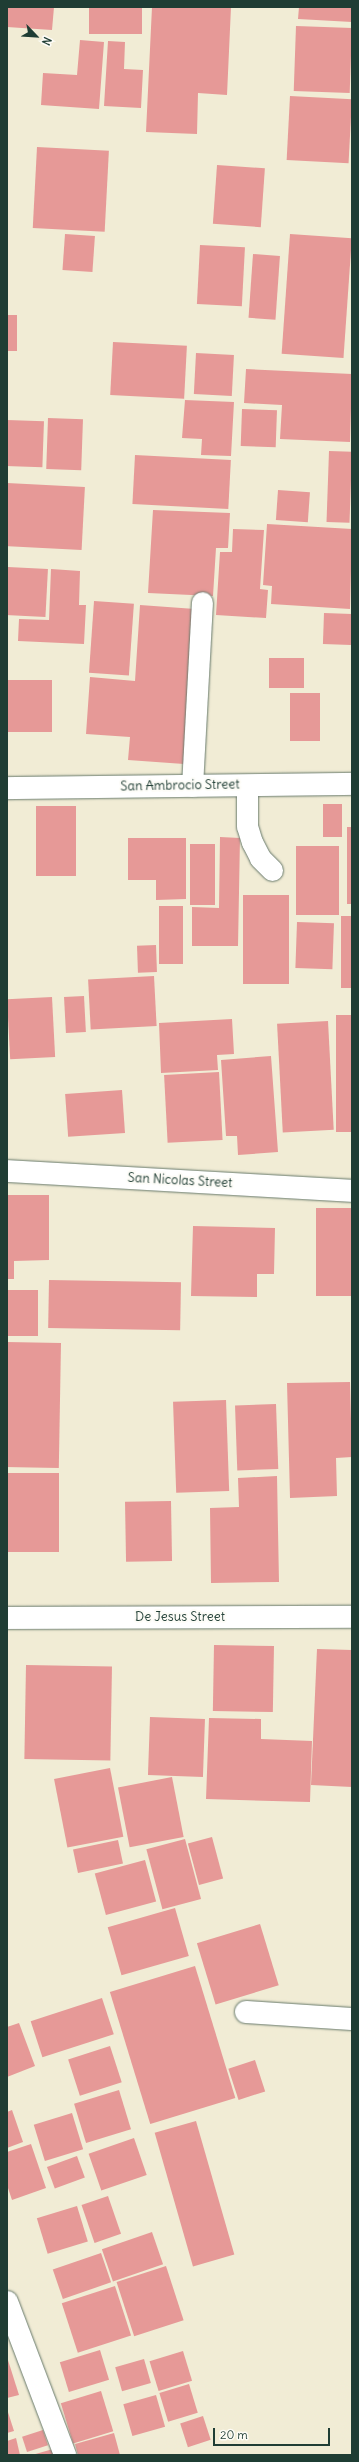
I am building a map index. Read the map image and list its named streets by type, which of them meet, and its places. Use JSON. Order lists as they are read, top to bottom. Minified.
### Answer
{"streets":{"street":["San Ambrocio Street","San Nicolas Street","De Jesus Street"]},"scale_bar":"20 m","north":"bottom right"}
